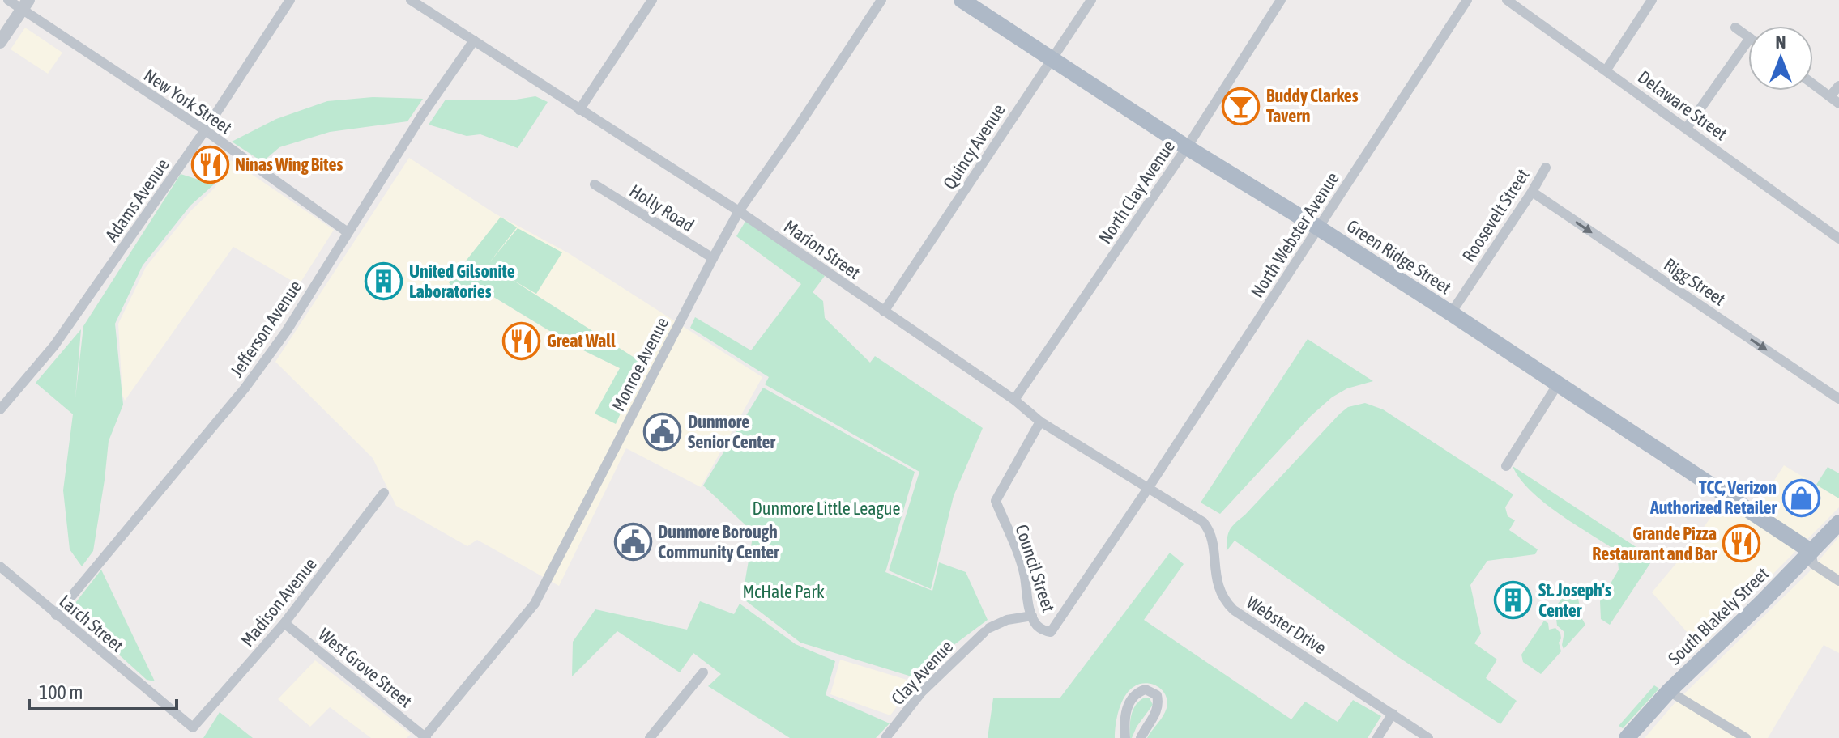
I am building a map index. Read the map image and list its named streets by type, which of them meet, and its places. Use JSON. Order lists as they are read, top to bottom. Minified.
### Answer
{"streets":{"main road":["Green Ridge Street","South Blakely Street"],"street":["New York Street","Delaware Street","Quincy Avenue","North Clay Avenue","Adams Avenue","Holly Road","Roosevelt Street","North Webster Avenue","Marion Street","Rigg Street","Jefferson Avenue","Monroe Avenue","Council Street","Madison Avenue","Larch Street","Webster Drive","West Grove Street","Clay Avenue"]},"crossings":[["New York Street","Adams Avenue"],["New York Street","Jefferson Avenue"],["Quincy Avenue","Marion Street"],["Quincy Avenue","Green Ridge Street"],["North Clay Avenue","Marion Street"],["North Clay Avenue","Green Ridge Street"],["Holly Road","Monroe Avenue"],["Roosevelt Street","Green Ridge Street"],["Roosevelt Street","Rigg Street"],["North Webster Avenue","Marion Street"],["North Webster Avenue","Green Ridge Street"],["North Webster Avenue","Council Street"],["Marion Street","Jefferson Avenue"],["Marion Street","Monroe Avenue"],["Marion Street","Council Street"],["Marion Street","Webster Drive"],["Green Ridge Street","South Blakely Street"],["Jefferson Avenue","Larch Street"],["Monroe Avenue","West Grove Street"],["Council Street","Clay Avenue"],["Madison Avenue","Larch Street"],["Madison Avenue","West Grove Street"]],"one_way":["Rigg Street"],"parks":["Dunmore Little League","McHale Park"],"places":{"bar":["Buddy Clarkes Tavern"],"restaurant":["Ninas Wing Bites","Great Wall","Grande Pizza Restaurant and Bar"],"building":["United Gilsonite Laboratories","St. Joseph's Center"],"public building":["Dunmore Senior Center","Dunmore Borough Community Center"],"shop":["TCC, Verizon Authorized Retailer"]},"scale_bar":"100 m","north":"top"}
